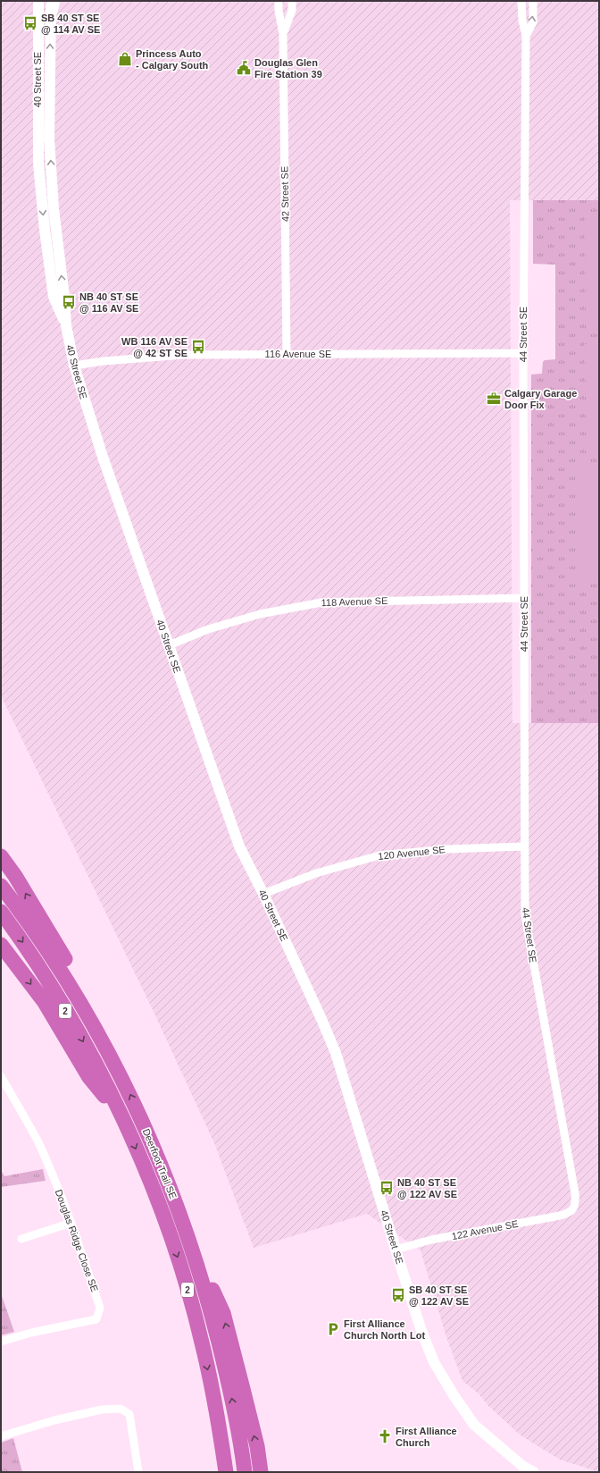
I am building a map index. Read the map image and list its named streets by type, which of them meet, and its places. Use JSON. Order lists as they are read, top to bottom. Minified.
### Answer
{"streets":{"highway":["2","Deerfoot Trail SE"],"street":["40 Street SE","42 Street SE","44 Street SE","116 Avenue SE","118 Avenue SE","120 Avenue SE","122 Avenue SE","Douglas Ridge Close SE"]},"crossings":[["40 Street SE","116 Avenue SE"],["40 Street SE","118 Avenue SE"],["40 Street SE","120 Avenue SE"],["40 Street SE","122 Avenue SE"],["42 Street SE","116 Avenue SE"],["44 Street SE","116 Avenue SE"],["44 Street SE","118 Avenue SE"],["44 Street SE","120 Avenue SE"],["44 Street SE","122 Avenue SE"]],"places":{"bus stop":["SB 40 ST SE @ 114 AV SE","NB 40 ST SE @ 116 AV SE","WB 116 AV SE @ 42 ST SE","NB 40 ST SE @ 122 AV SE","SB 40 ST SE @ 122 AV SE"],"shop":["Princess Auto - Calgary South"],"public building":["Douglas Glen Fire Station 39"],"office":["Calgary Garage Door Fix"],"parking":["First Alliance Church North Lot"],"church":["First Alliance Church"]}}
